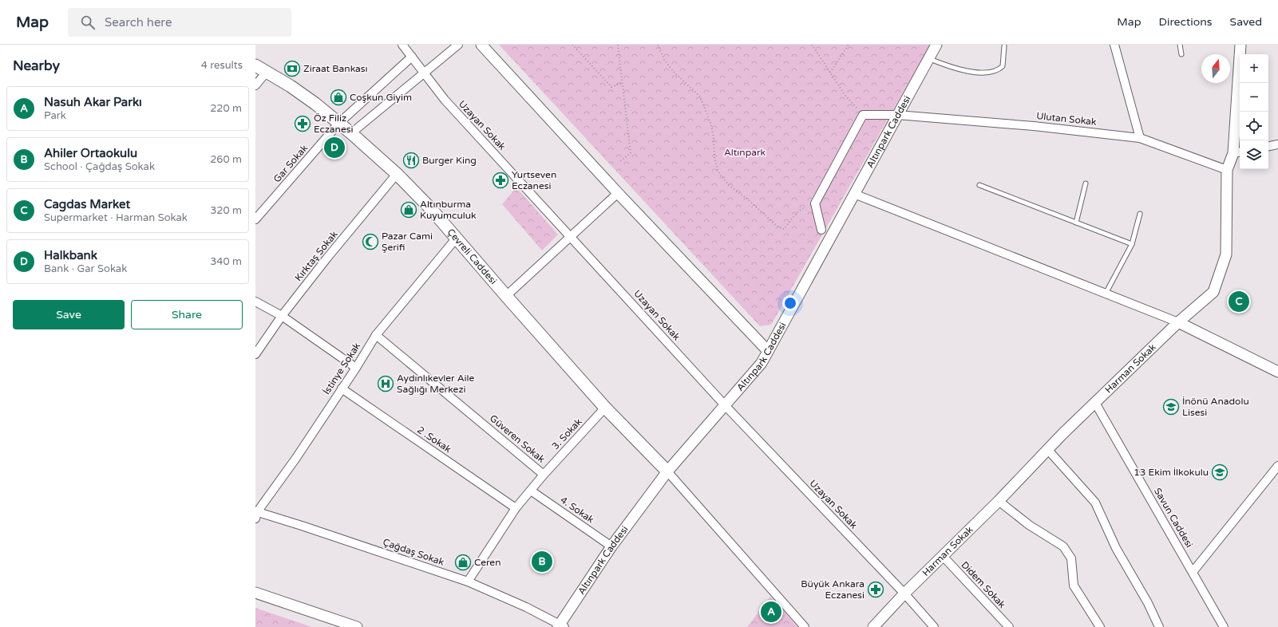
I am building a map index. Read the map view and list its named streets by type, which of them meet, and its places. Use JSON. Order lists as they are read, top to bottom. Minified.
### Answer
{"streets":{"main road":["Çevreli Caddesi"],"street":["Ulutan Sokak","Uzayan Sokak","Altınpark Caddesi","Gar Sokak","Kırktaş Sokak","İstinye Sokak","Harman Sokak","3. Sokak","Güveren Sokak","2 .Sokak","4. Sokak","Savun Caddesi","Çağdaş Sokak","Didem Sokak"]},"crossings":[["Ulutan Sokak","Altınpark Caddesi"],["Ulutan Sokak","Harman Sokak"],["Uzayan Sokak","Altınpark Caddesi"],["Uzayan Sokak","Gar Sokak"],["Uzayan Sokak","Harman Sokak"],["Altınpark Caddesi","Çevreli Caddesi"],["Altınpark Caddesi","4. Sokak"],["Altınpark Caddesi","Çağdaş Sokak"],["Gar Sokak","Çevreli Caddesi"],["Kırktaş Sokak","Çevreli Caddesi"],["Çevreli Caddesi","İstinye Sokak"],["Çevreli Caddesi","3. Sokak"],["İstinye Sokak","Güveren Sokak"],["İstinye Sokak","2 .Sokak"],["İstinye Sokak","Çağdaş Sokak"],["Harman Sokak","Savun Caddesi"],["Harman Sokak","Didem Sokak"],["3. Sokak","Güveren Sokak"],["Güveren Sokak","2 .Sokak"],["Güveren Sokak","4. Sokak"],["Güveren Sokak","Çağdaş Sokak"]],"parks":["Altınpark"],"places":{"bank":["Ziraat Bankası"],"shop":["Coşkun Giyim","Altınburma Kuyumculuk","Ceren"],"pharmacy":["Öz Filiz Eczanesi","Yurtseven Eczanesi","Büyük Ankara Eczanesi"],"restaurant":["Burger King"],"mosque":["Pazar Cami Şerifi"],"hospital":["Aydınlıkevler Aile Sağlığı Merkezi"],"school or university":["İnönü Anadolu Lisesi","13 Ekim İlkokulu"]},"north":"top","page":{"header":"Map","search":"Search here","nav":["Map","Directions","Saved"],"heading":["Nearby","4 results"],"map_buttons":["+","−"],"list":[{"mark":"A","name":"Nasuh Akar Parkı","note":"Park","value":"220 m"},{"mark":"B","name":"Ahiler Ortaokulu","note":"School · Çağdaş Sokak","value":"260 m"},{"mark":"C","name":"Cagdas Market","note":"Supermarket · Harman Sokak","value":"320 m"},{"mark":"D","name":"Halkbank","note":"Bank · Gar Sokak","value":"340 m"}],"pins":["D","C","B","A"],"buttons":["Save","Share"]}}
